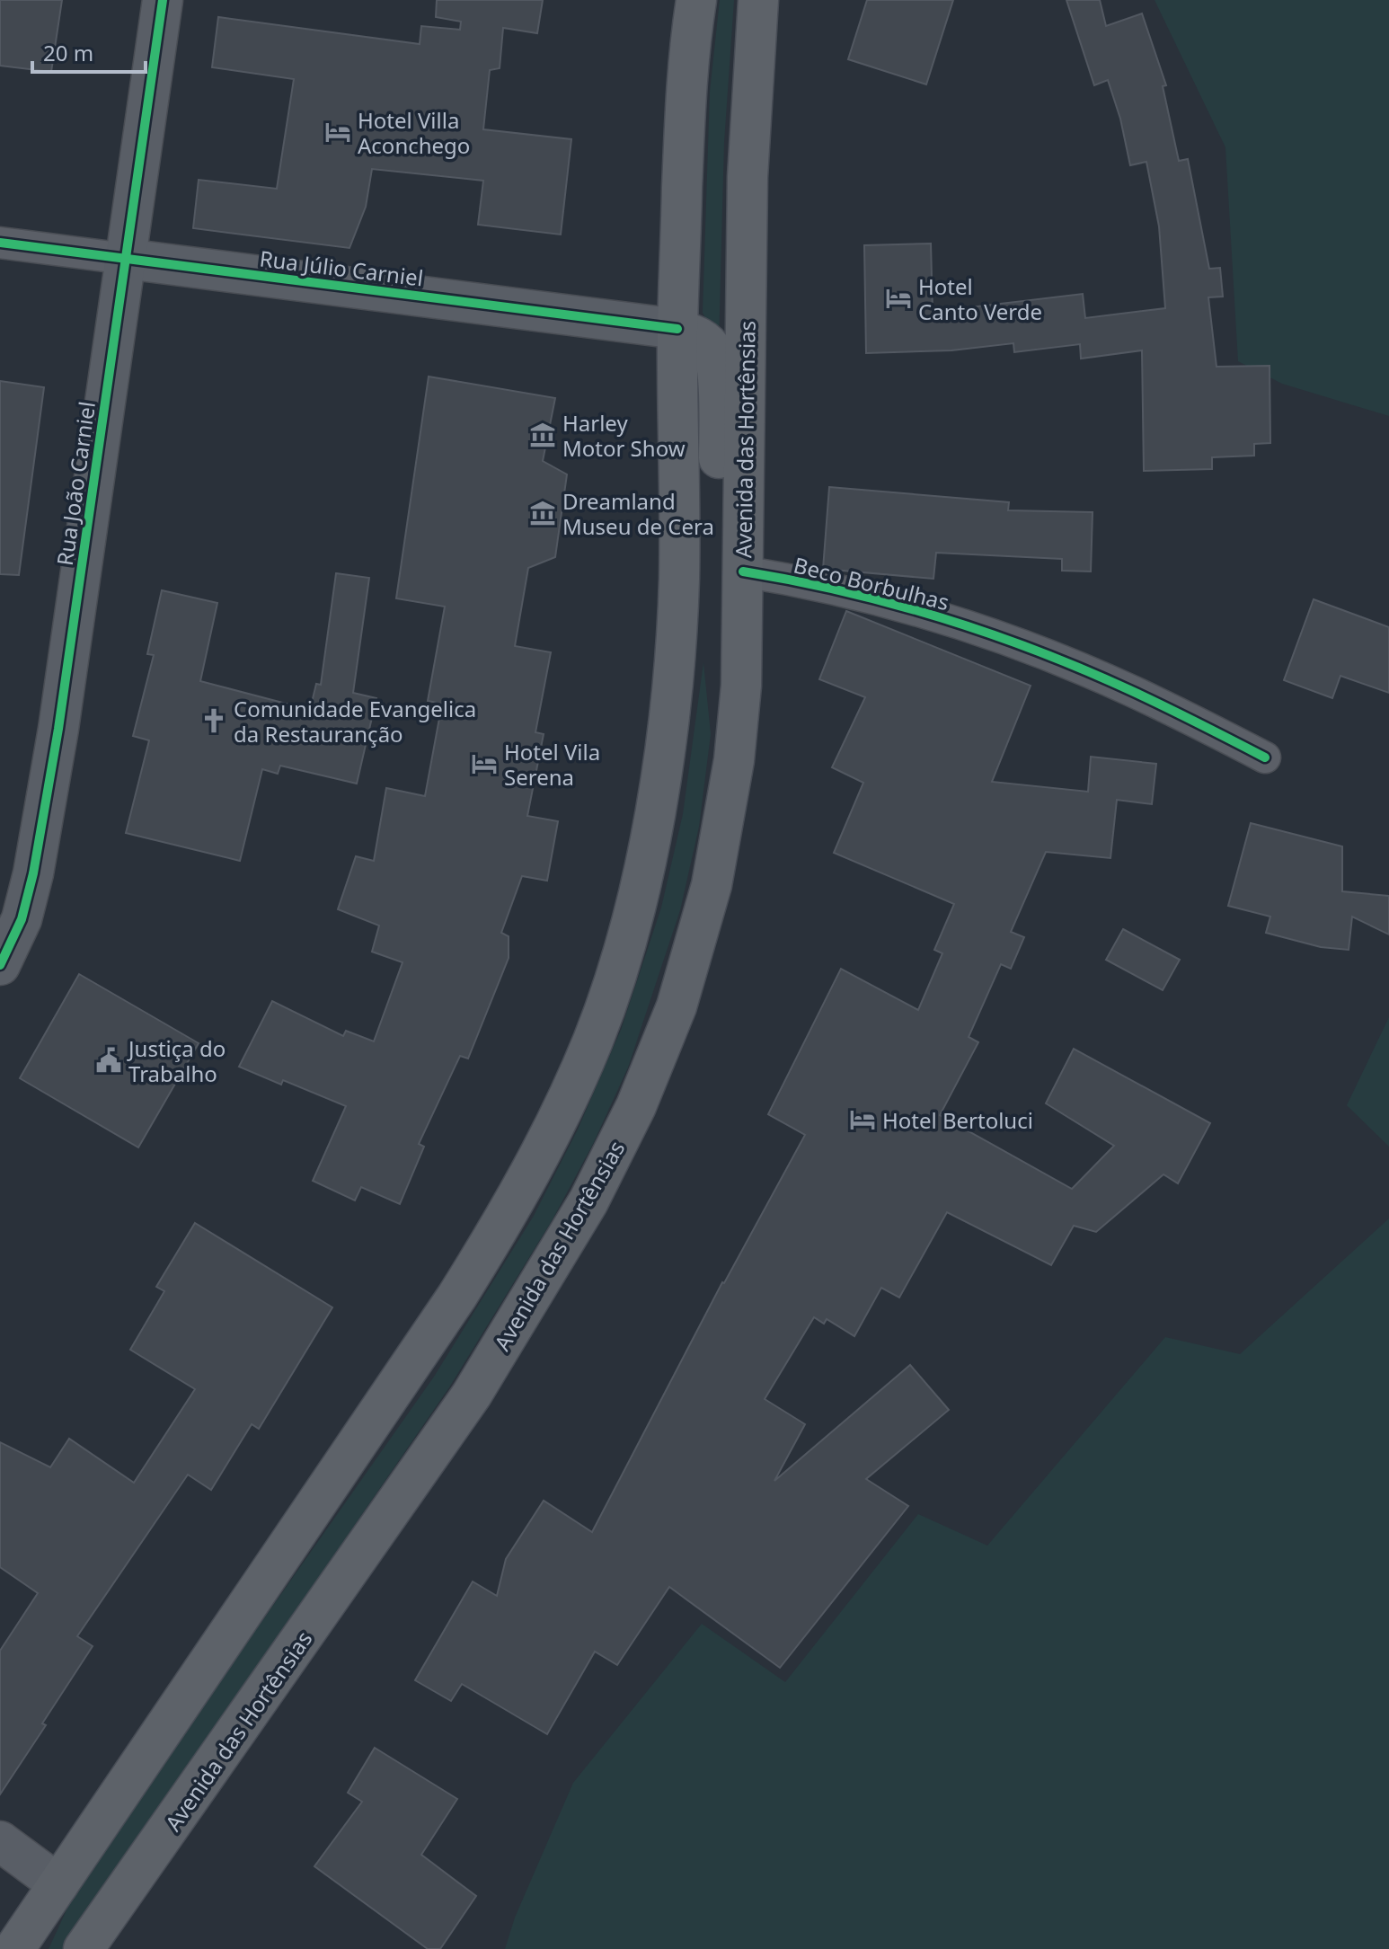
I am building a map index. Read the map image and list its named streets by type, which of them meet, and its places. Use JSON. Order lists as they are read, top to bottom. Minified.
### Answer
{"streets":{"main road":["Avenida das Hortênsias"],"street":["Rua Júlio Carniel","Rua João Carniel","Beco Borbulhas"]},"crossings":[["Rua Júlio Carniel","Rua João Carniel"],["Avenida das Hortênsias","Beco Borbulhas"]],"places":{"hotel":["Hotel Villa Aconchego","Hotel Canto Verde","Hotel Vila Serena","Hotel Bertoluci"],"museum":["Harley Motor Show","Dreamland Museu de Cera"],"church":["Comunidade Evangelica da Restauranção"],"public building":["Justiça do Trabalho"]},"scale_bar":"20 m"}
